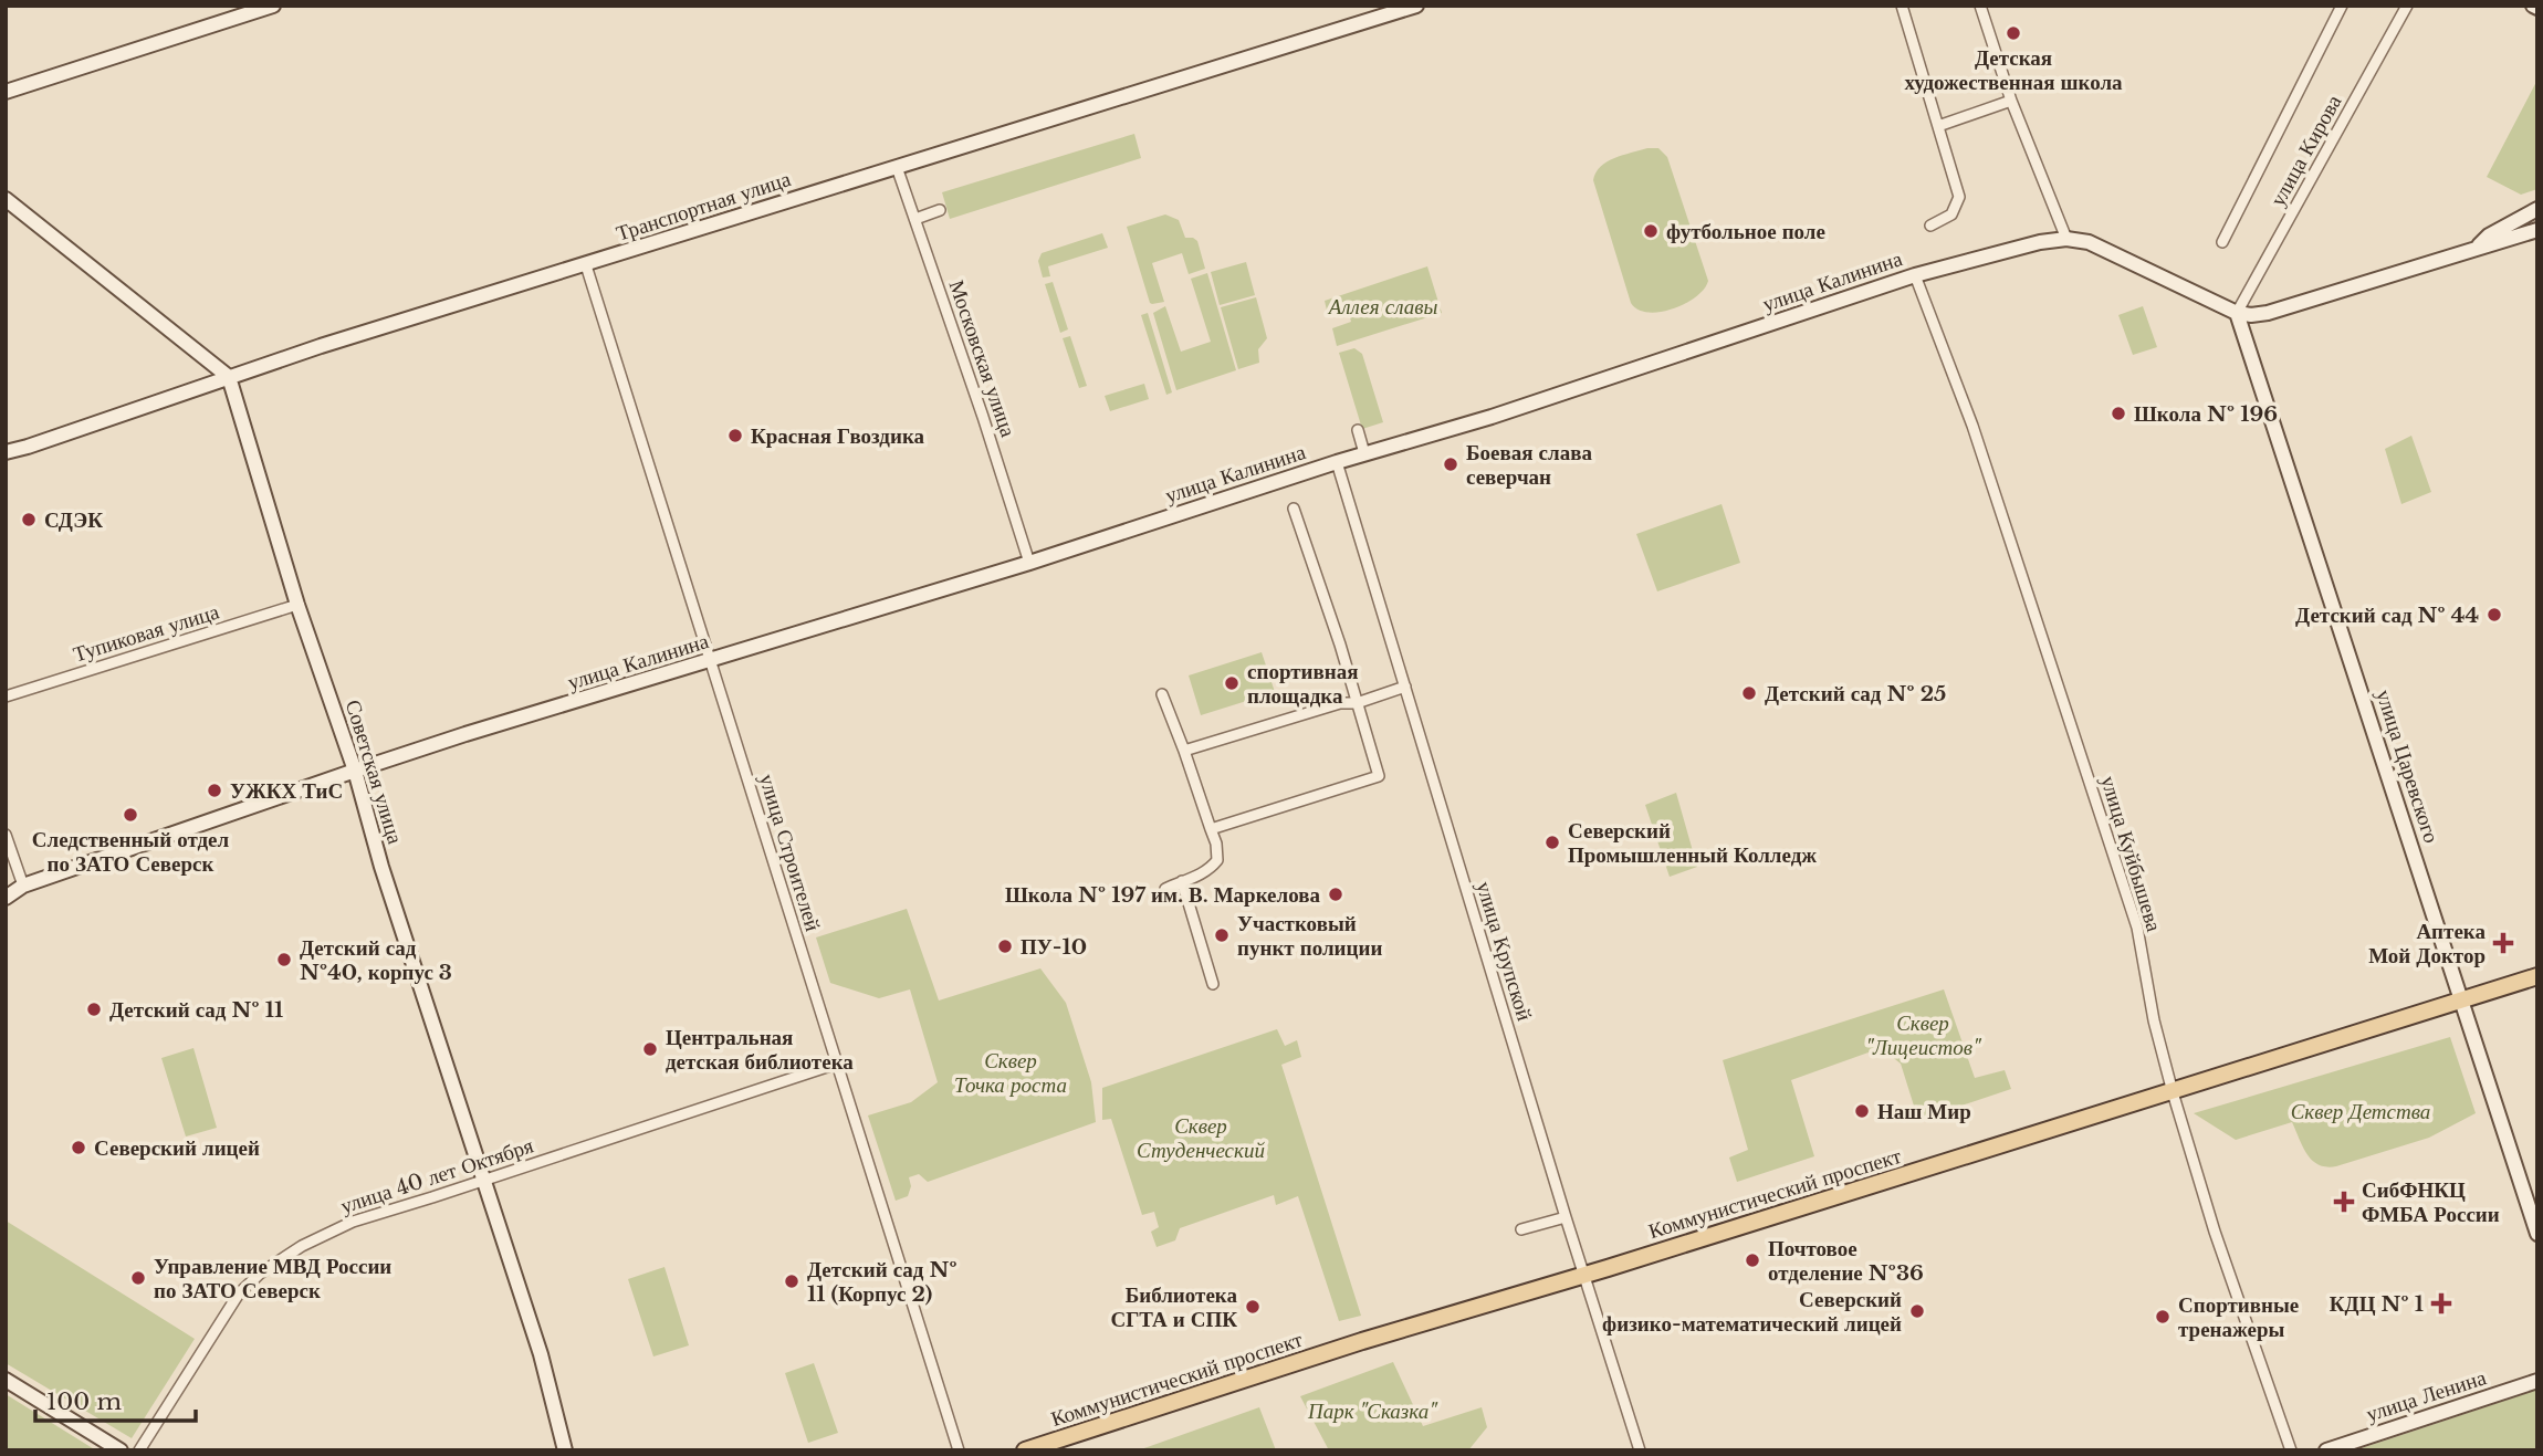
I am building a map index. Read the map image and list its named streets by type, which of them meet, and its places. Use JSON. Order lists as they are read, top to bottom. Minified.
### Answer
{"streets":{"main road":["Коммунистический проспект"],"street":["улица Кирова","Транспортная улица","улица Калинина","Московская улица","Тупиковая улица","улица Царевского","Советская улица","улица Строителей","улица Куйбышева","улица Крупской","улица 40 лет Октября","улица Ленина"]},"crossings":[["улица Кирова","улица Калинина"],["улица Кирова","улица Царевского"],["Транспортная улица","Московская улица"],["Транспортная улица","Советская улица"],["Транспортная улица","улица Строителей"],["улица Калинина","Московская улица"],["улица Калинина","улица Царевского"],["улица Калинина","Советская улица"],["улица Калинина","улица Строителей"],["улица Калинина","улица Куйбышева"],["улица Калинина","улица Крупской"],["Тупиковая улица","Советская улица"],["улица Царевского","Коммунистический проспект"],["Советская улица","улица 40 лет Октября"],["улица Строителей","улица 40 лет Октября"],["улица Куйбышева","Коммунистический проспект"],["улица Крупской","Коммунистический проспект"]],"parks":["Аллея славы","Сквер \"Лицеистов\"","Сквер Точка роста","Сквер Детства","Сквер Студенческий","Парк \"Сказка\""],"places":{"other":["Детская художественная школа","футбольное поле","Школа № 196","Красная Гвоздика","Боевая слава северчан","СДЭК","Детский сад № 44","спортивная площадка","Детский сад № 25","УЖКХ ТиС","Следственный отдел по ЗАТО Северск","Северский Промышленный Колледж","Школа № 197 им. В. Маркелова","Участковый пункт полиции","ПУ-10","Детский сад №40, корпус 3","Детский сад № 11","Центральная детская библиотека","Наш Мир","Северский лицей","Почтовое отделение №36","Управление МВД России по ЗАТО Северск","Детский сад № 11 (Корпус 2)","Библиотека СГТА и СПК","Северский физико-математический лицей","Спортивные тренажеры"],"health":["Аптека Мой Доктор","СибФНКЦ ФМБА России","КДЦ № 1"]},"scale_bar":"100 m"}
